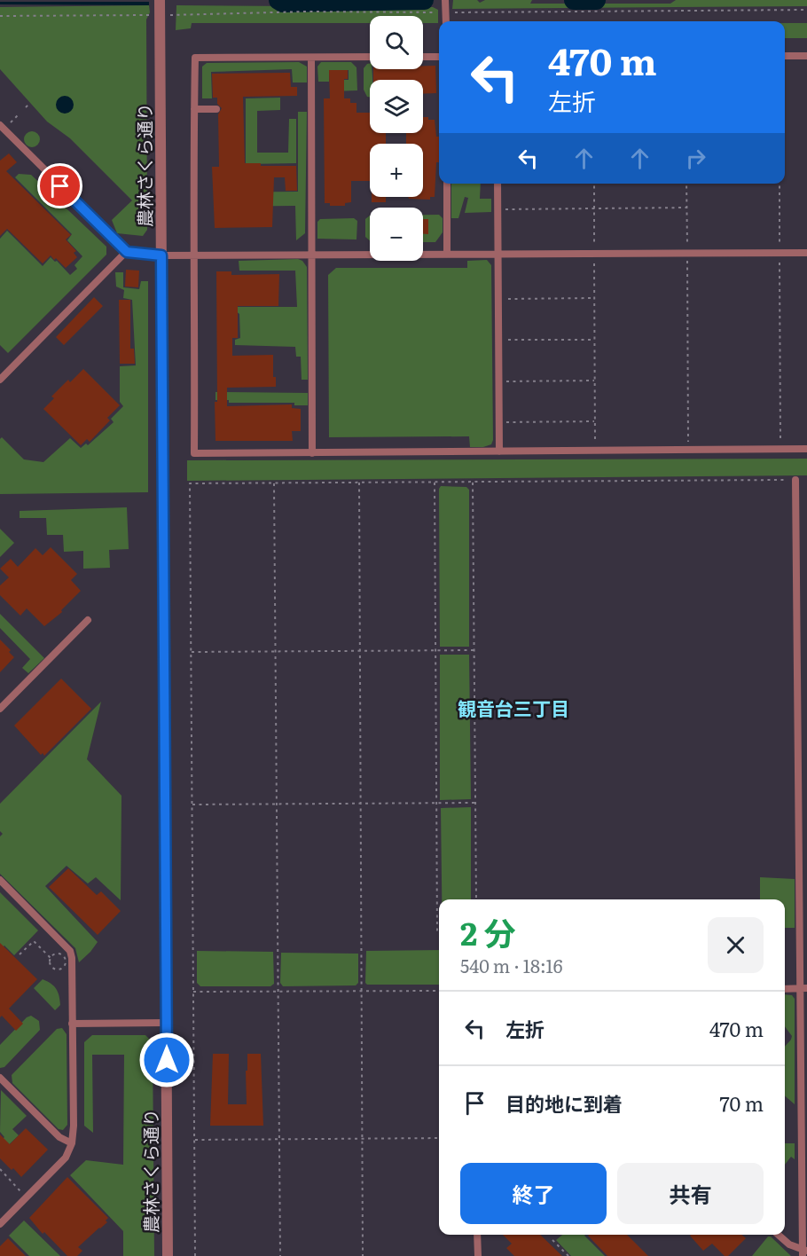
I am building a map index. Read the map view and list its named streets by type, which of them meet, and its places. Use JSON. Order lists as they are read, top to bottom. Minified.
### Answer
{"streets":{"street":["農林さくら通り"]},"districts":["観音台三丁目"],"page":{"map_buttons":["+","−"],"turn":["470 m","左折"],"heading":["2 分","540 m · 18:16"],"list":[{"name":"左折","value":"470 m"},{"name":"目的地に到着","value":"70 m"}],"buttons":["終了","共有"]}}
